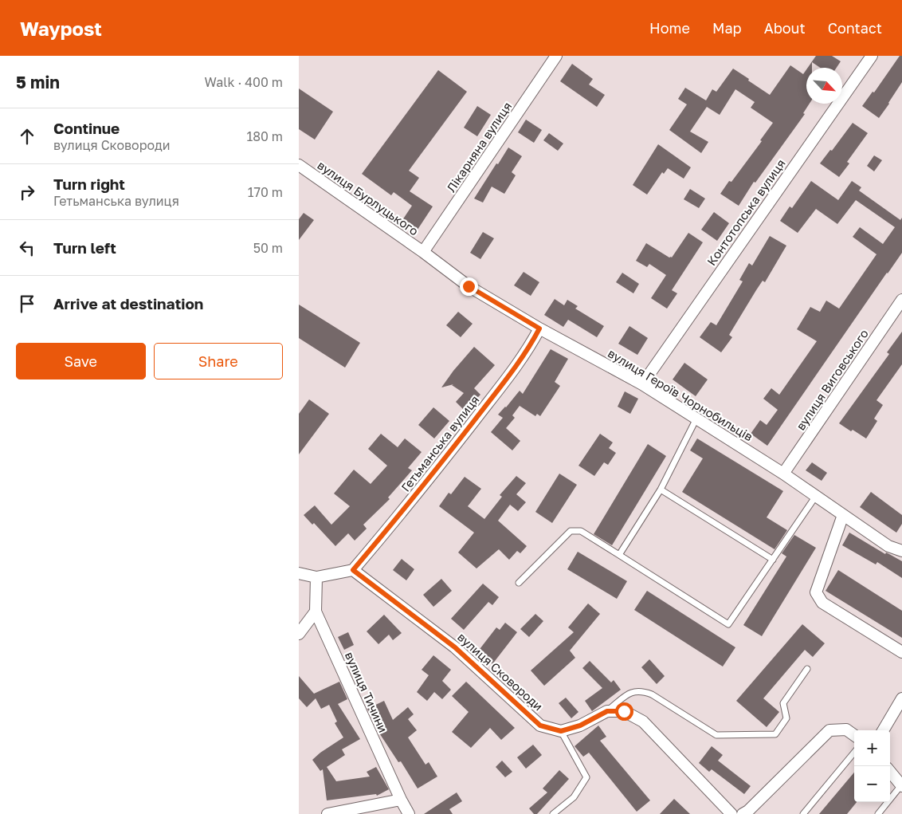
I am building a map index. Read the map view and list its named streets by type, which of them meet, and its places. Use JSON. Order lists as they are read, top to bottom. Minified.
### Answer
{"streets":{"street":["Лікарняна вулиця","вулиця Бурлуцького","Контотопська вулиця","вулиця Виговського","вулиця Героїв Чорнобильців","Гетьманська вулиця","вулиця Сковороди","вулиця Тичини"]},"crossings":[["Лікарняна вулиця","вулиця Бурлуцького"],["Лікарняна вулиця","вулиця Героїв Чорнобильців"],["вулиця Бурлуцького","вулиця Героїв Чорнобильців"],["Контотопська вулиця","вулиця Героїв Чорнобильців"],["вулиця Виговського","вулиця Героїв Чорнобильців"],["вулиця Героїв Чорнобильців","Гетьманська вулиця"],["Гетьманська вулиця","вулиця Сковороди"]],"north":"bottom right","page":{"header":"Waypost","nav":["Home","Map","About","Contact"],"heading":["5 min","Walk · 400 m"],"list":[["Continue","вулиця Сковороди","180 m"],["Turn right","Гетьманська вулиця","170 m"],["Turn left","50 m"],"Arrive at destination"],"buttons":["Save","Share"],"map_buttons":["+","−"]}}
